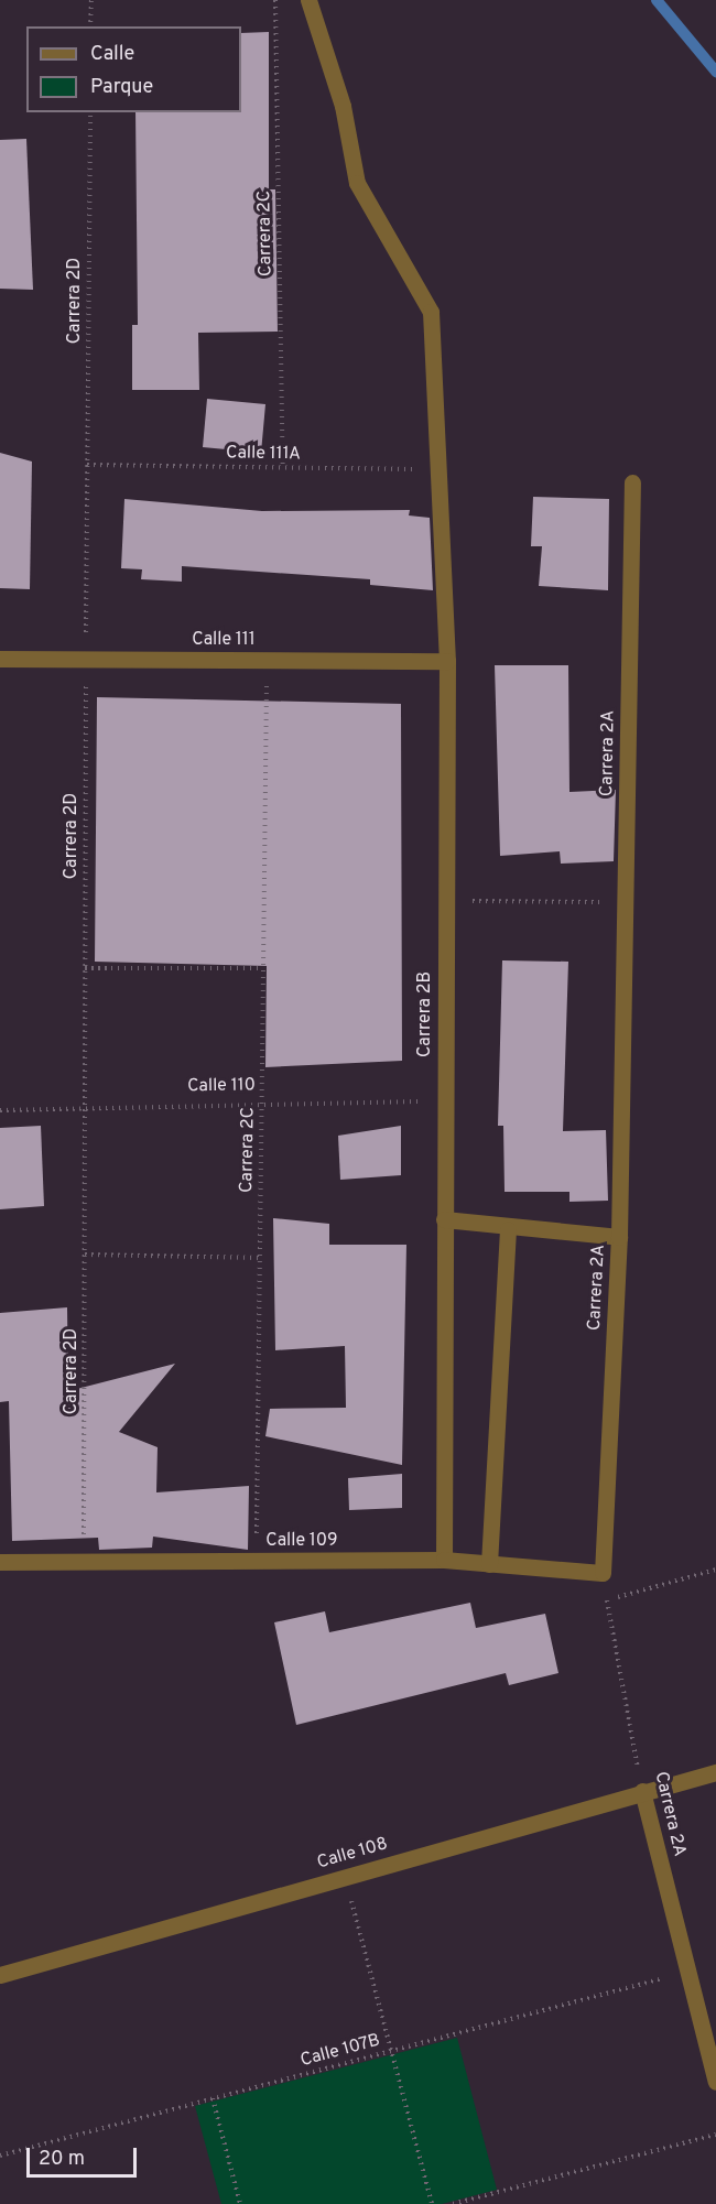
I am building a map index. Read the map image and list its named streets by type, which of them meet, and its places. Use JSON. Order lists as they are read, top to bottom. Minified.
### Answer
{"streets":{"street":["Calle 111","Carrera 2A","Carrera 2B","Calle 109","Calle 108"],"path":["Carrera 2C","Carrera 2D","Calle 111A","Calle 110","Calle 107B"]},"crossings":[["Carrera 2C","Calle 111A"],["Carrera 2C","Calle 111"],["Carrera 2C","Calle 110"],["Carrera 2C","Calle 109"],["Carrera 2D","Calle 111A"],["Carrera 2D","Calle 111"],["Carrera 2D","Calle 110"],["Carrera 2D","Calle 109"],["Calle 111A","Carrera 2B"],["Calle 111","Carrera 2B"],["Carrera 2A","Calle 109"],["Carrera 2A","Calle 108"],["Carrera 2A","Calle 107B"],["Carrera 2B","Calle 110"],["Carrera 2B","Calle 109"]],"legend":["Calle","Parque"],"scale_bar":"20 m"}
